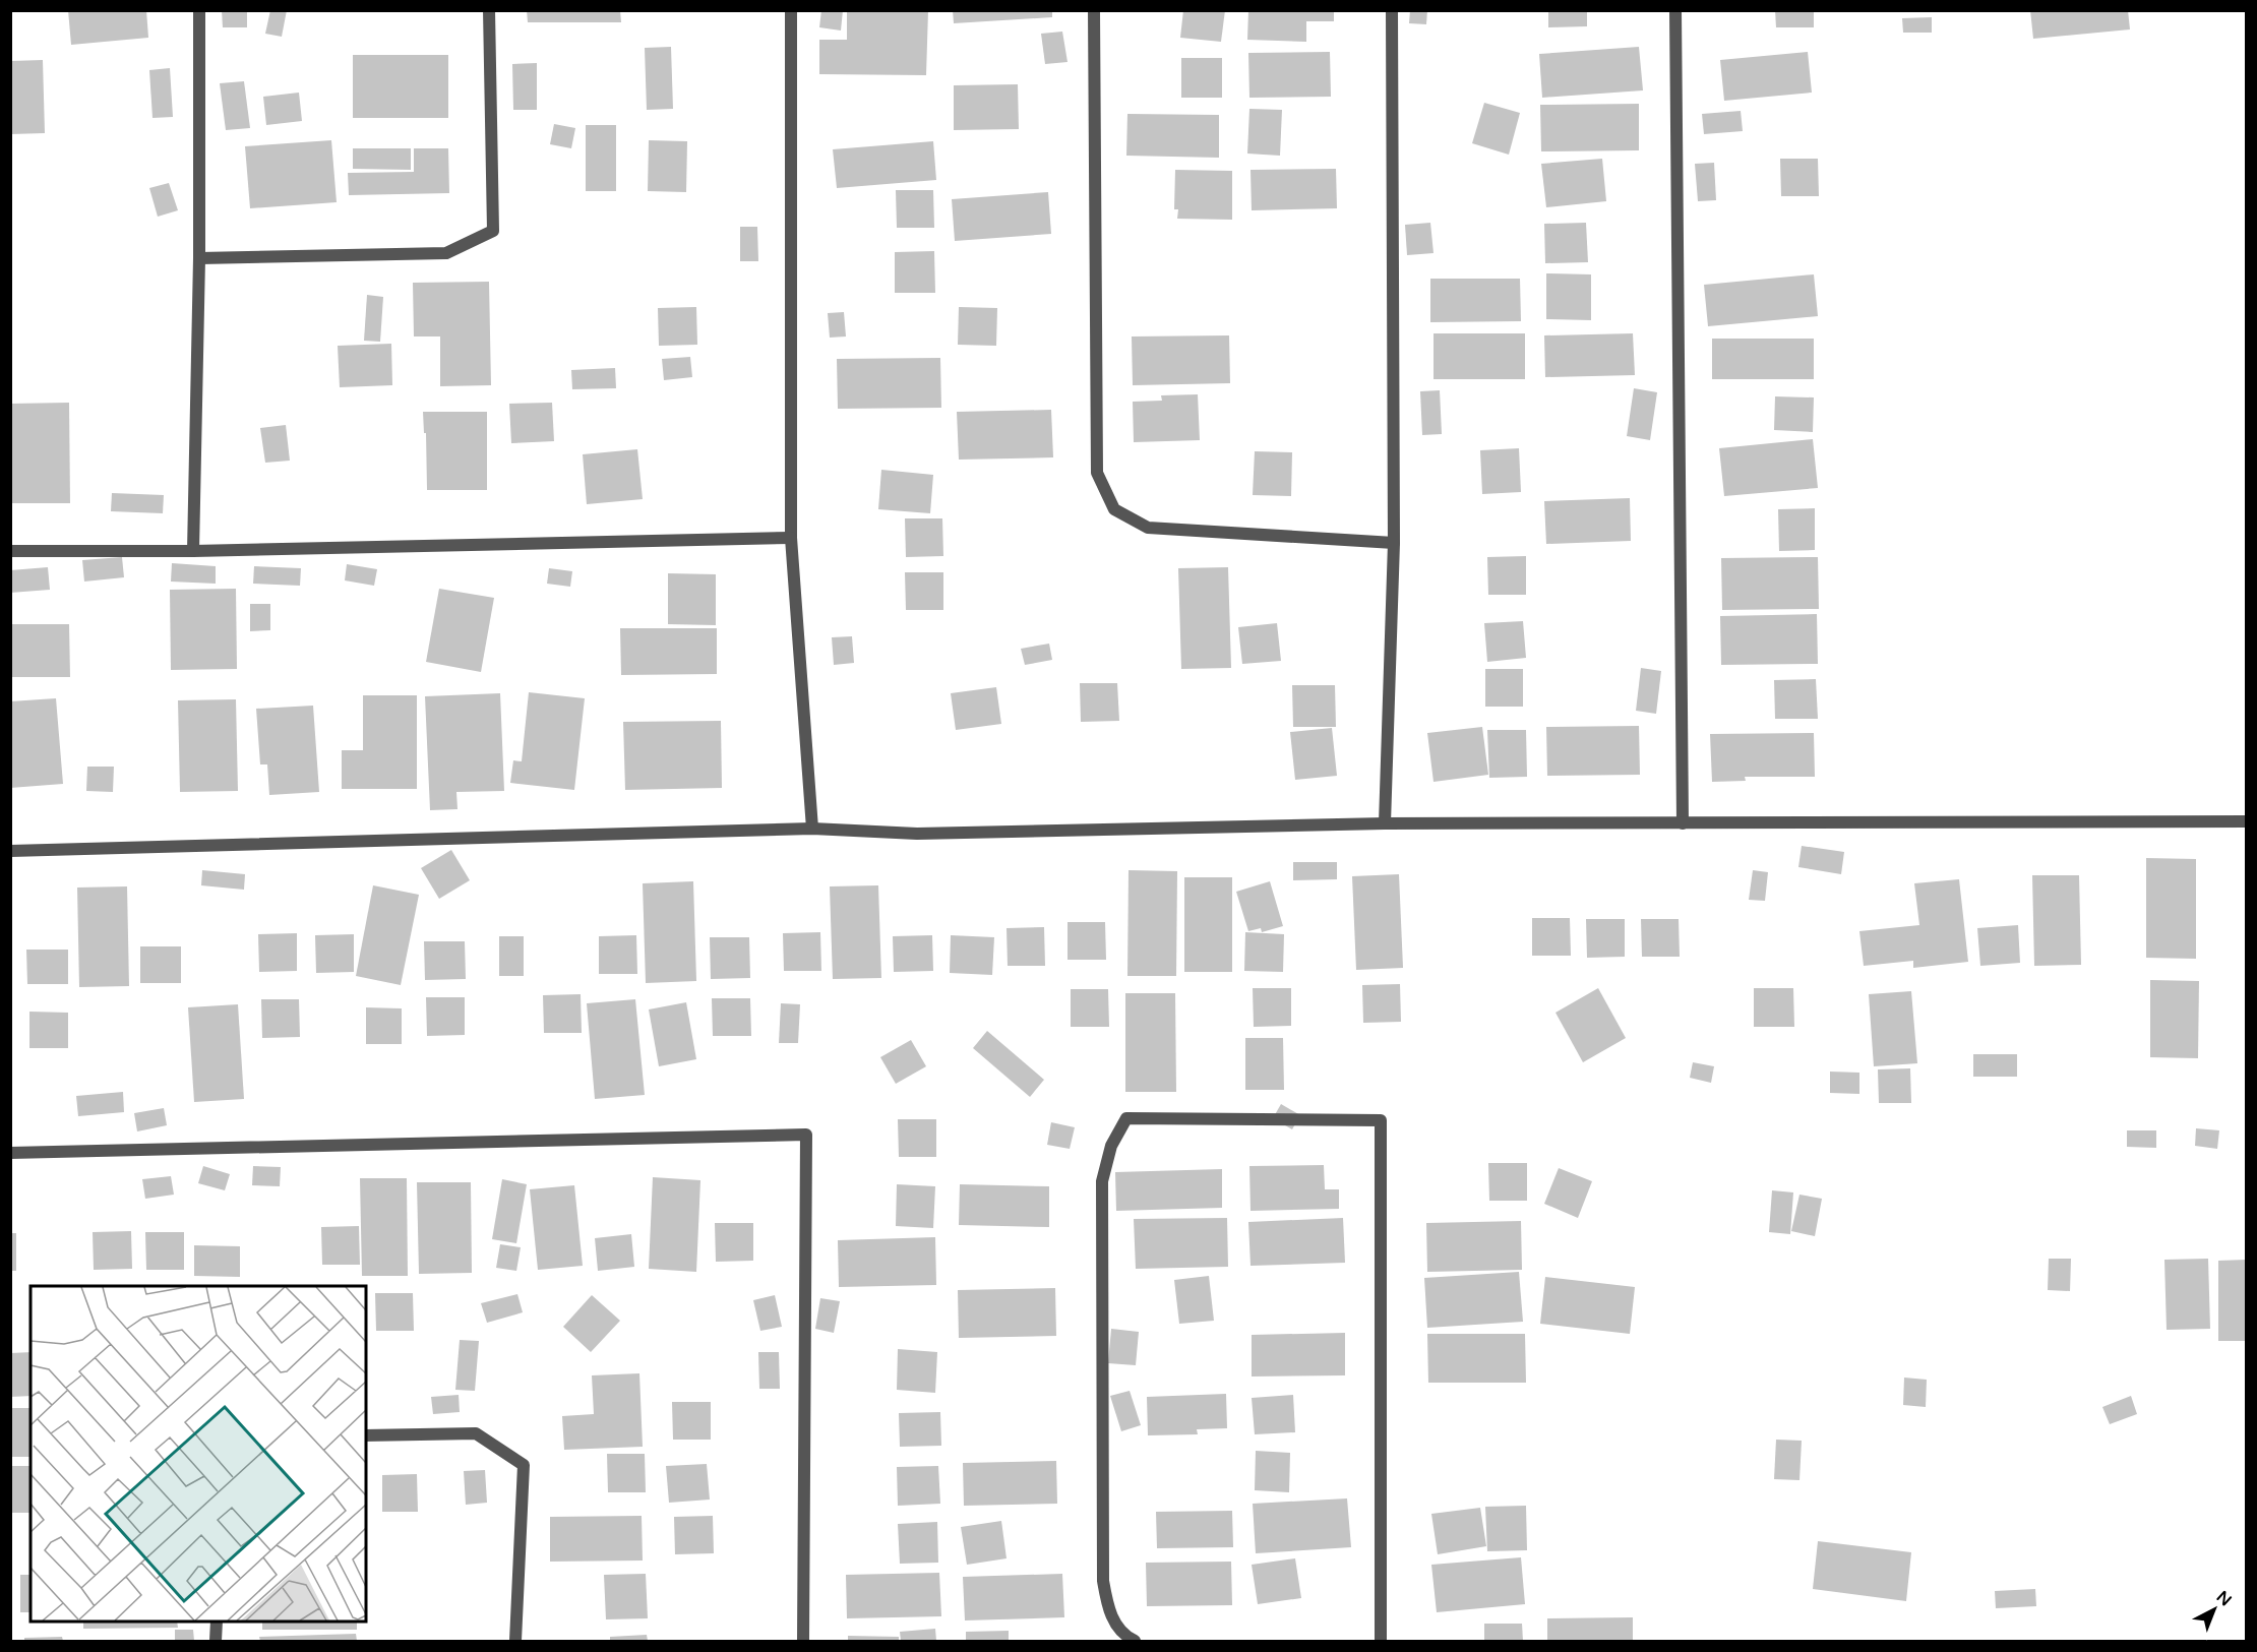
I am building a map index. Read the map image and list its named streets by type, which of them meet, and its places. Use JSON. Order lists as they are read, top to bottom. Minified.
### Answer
{"north":"top right"}
